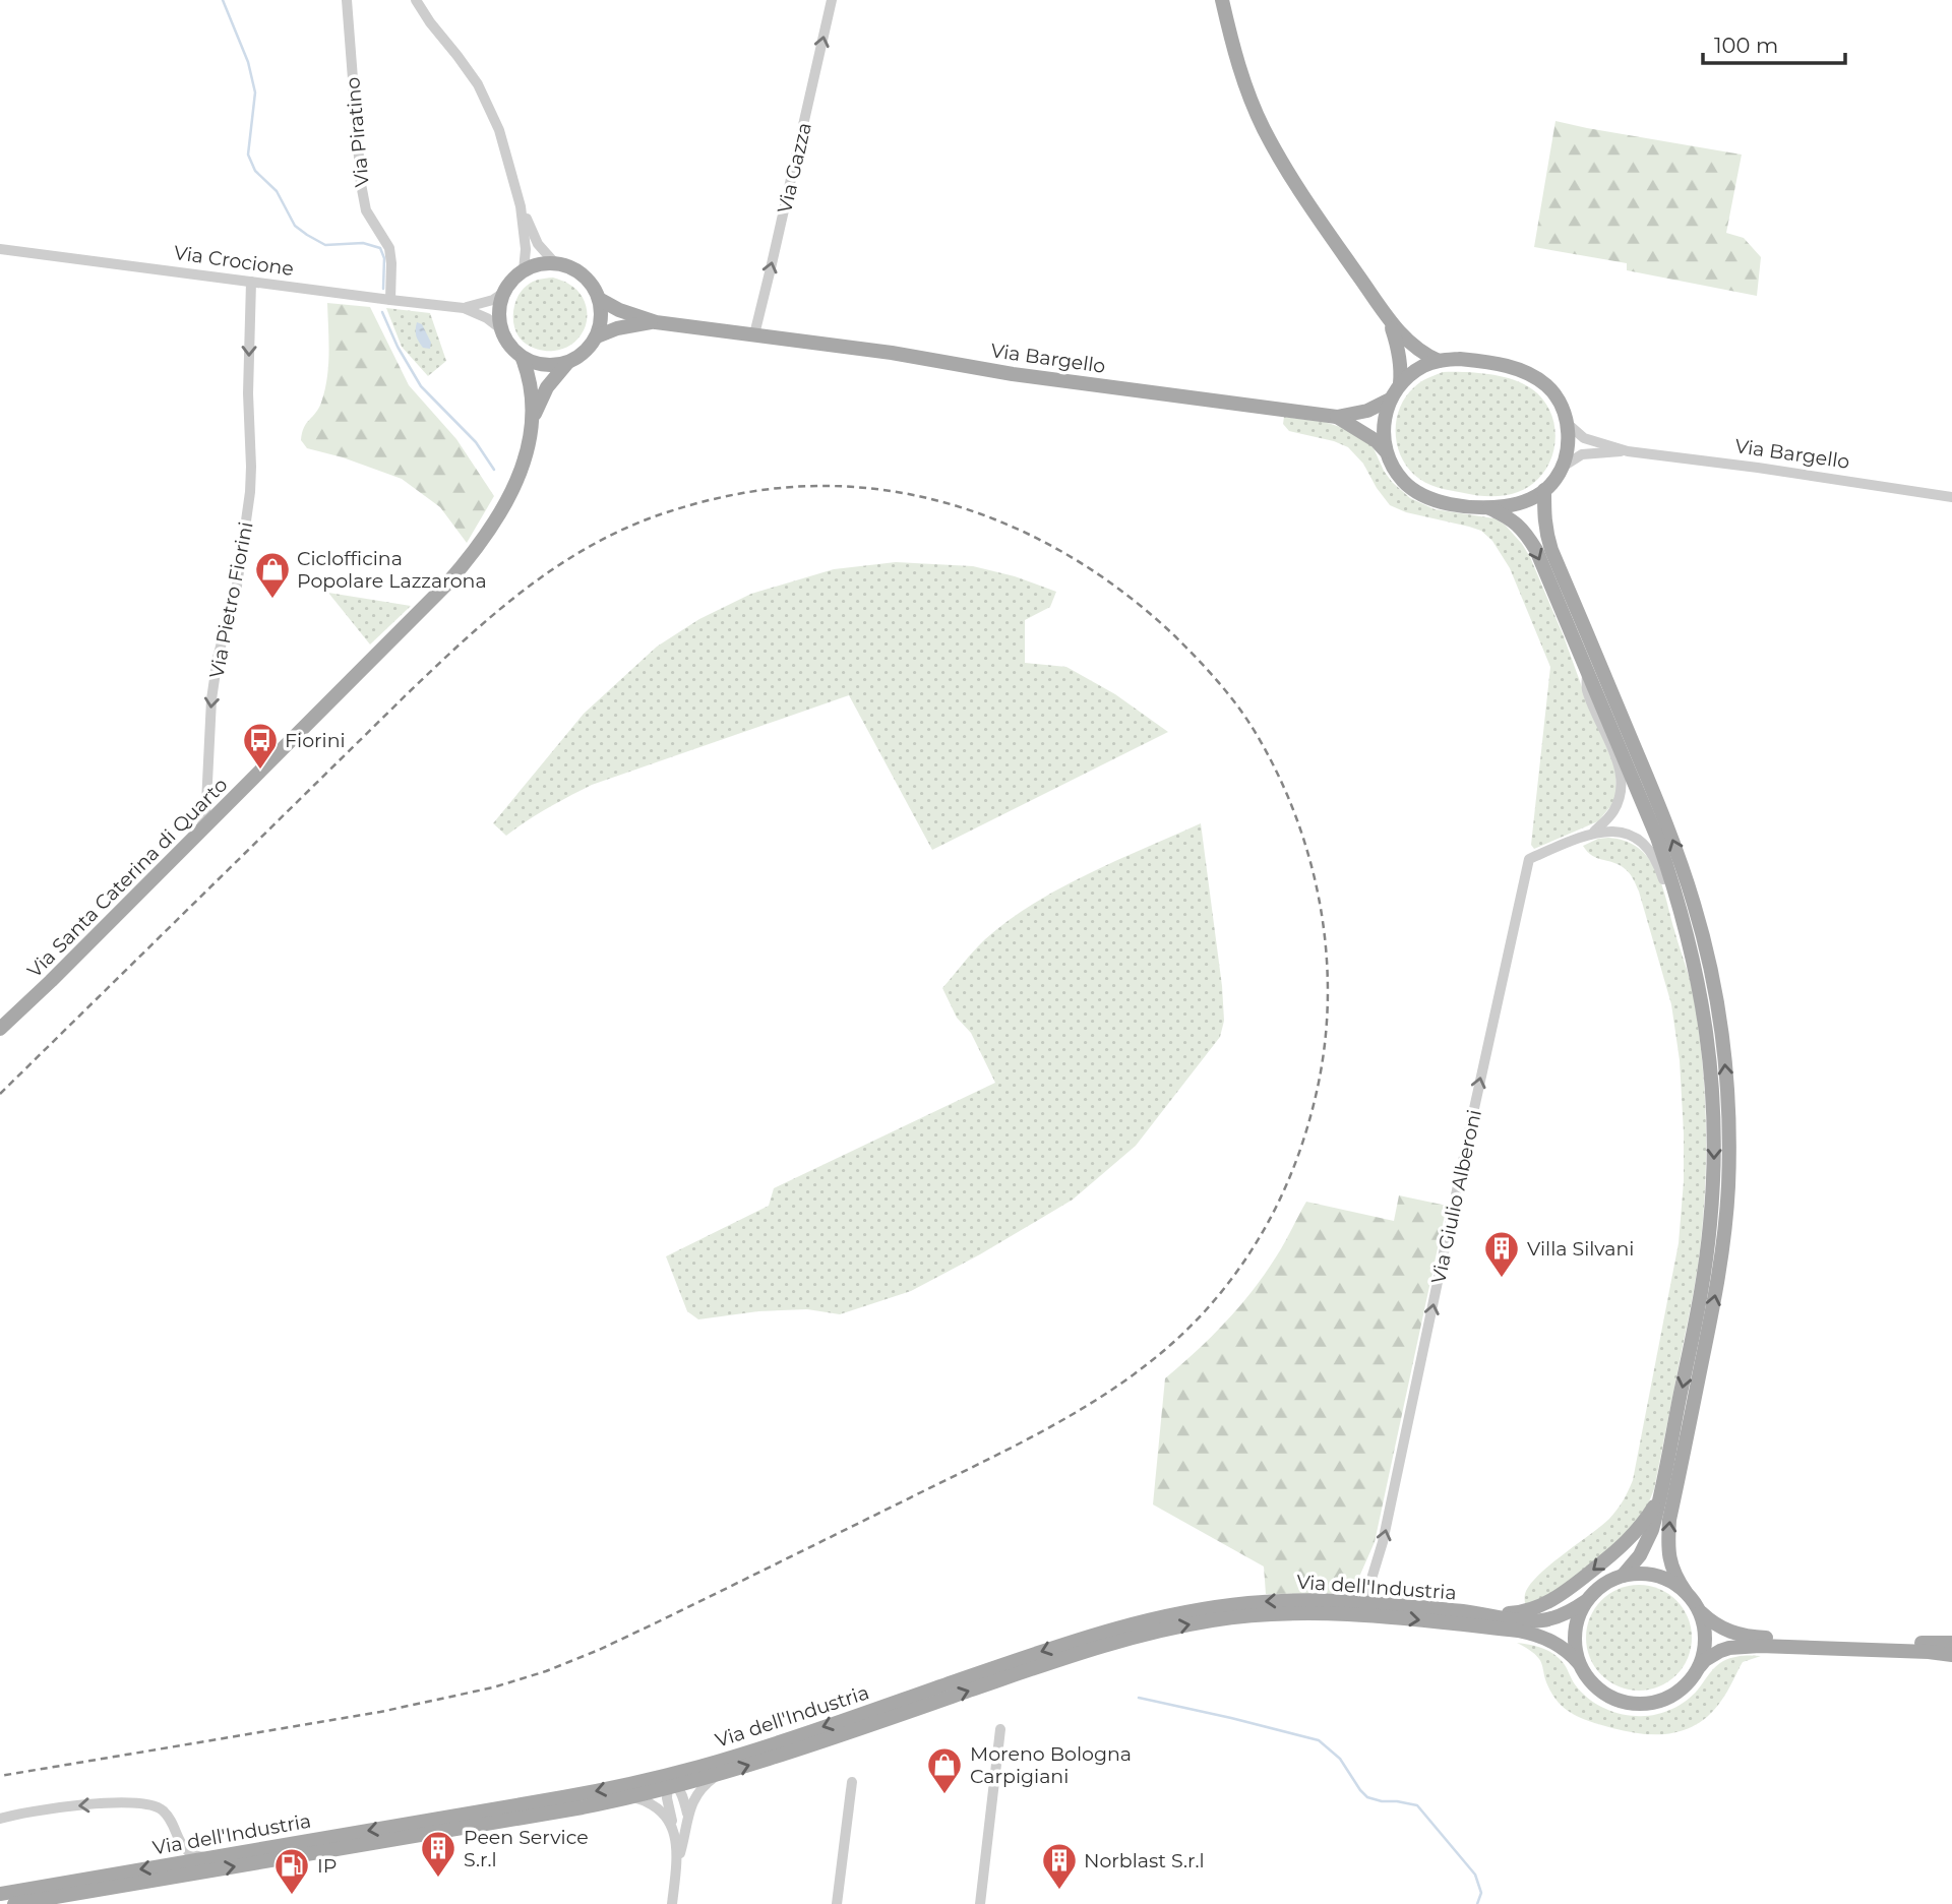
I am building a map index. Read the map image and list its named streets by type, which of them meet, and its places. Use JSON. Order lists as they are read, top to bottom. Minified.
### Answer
{"streets":{"main road":["Via Bargello","Via Santa Caterina di Quarto","Via dell'Industria"],"street":["Via Piratino","Via Gazza","Via Crocione","Via Pietro Fiorini","Via Giulio Alberoni"]},"crossings":[["Via Piratino","Via Crocione"],["Via Gazza","Via Bargello"],["Via Crocione","Via Pietro Fiorini"],["Via Crocione","Via Santa Caterina di Quarto"],["Via Pietro Fiorini","Via Santa Caterina di Quarto"],["Via Giulio Alberoni","Via dell'Industria"]],"one_way":["Via Gazza","Via Pietro Fiorini","Via Giulio Alberoni"],"places":{"shop":["Ciclofficina Popolare Lazzarona","Moreno Bologna Carpigiani"],"bus stop":["Fiorini"],"building":["Villa Silvani","Peen Service S.r.l","Norblast S.r.l"],"fuel station":["IP"]},"scale_bar":"100 m"}
